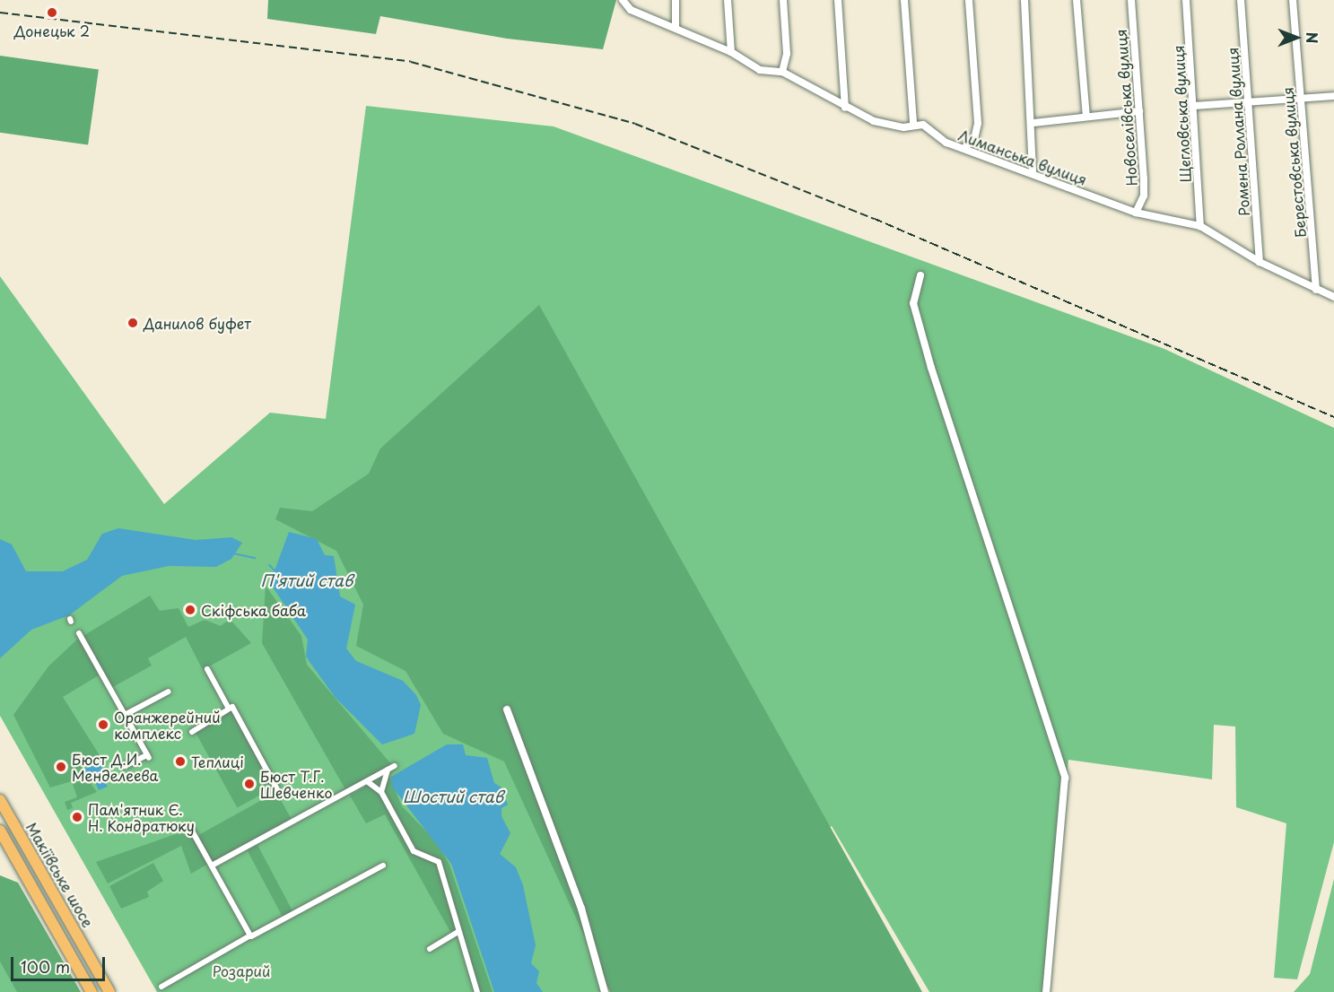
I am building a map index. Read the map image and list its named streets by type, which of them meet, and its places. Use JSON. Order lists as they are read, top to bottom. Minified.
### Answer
{"streets":{"main road":["Макіївське шосе"],"street":["Новоселівська вулиця","Щегловська вулиця","Ромена Роллана вулиця","Лиманська вулиця","Берестовська вулиця"]},"crossings":[["Новоселівська вулиця","Лиманська вулиця"],["Щегловська вулиця","Лиманська вулиця"],["Ромена Роллана вулиця","Лиманська вулиця"],["Лиманська вулиця","Берестовська вулиця"]],"water":["П'ятий став","Шостий став"],"parks":["Розарий"],"places":["Донецьк 2","Данилов буфет","Скіфська баба","Оранжерейний комплекс","Теплиці","Бюст Д.И. Менделеева","Бюст Т.Г. Шевченко","Пам'ятник Є. Н. Кондратюку"],"scale_bar":"100 m","north":"right"}
